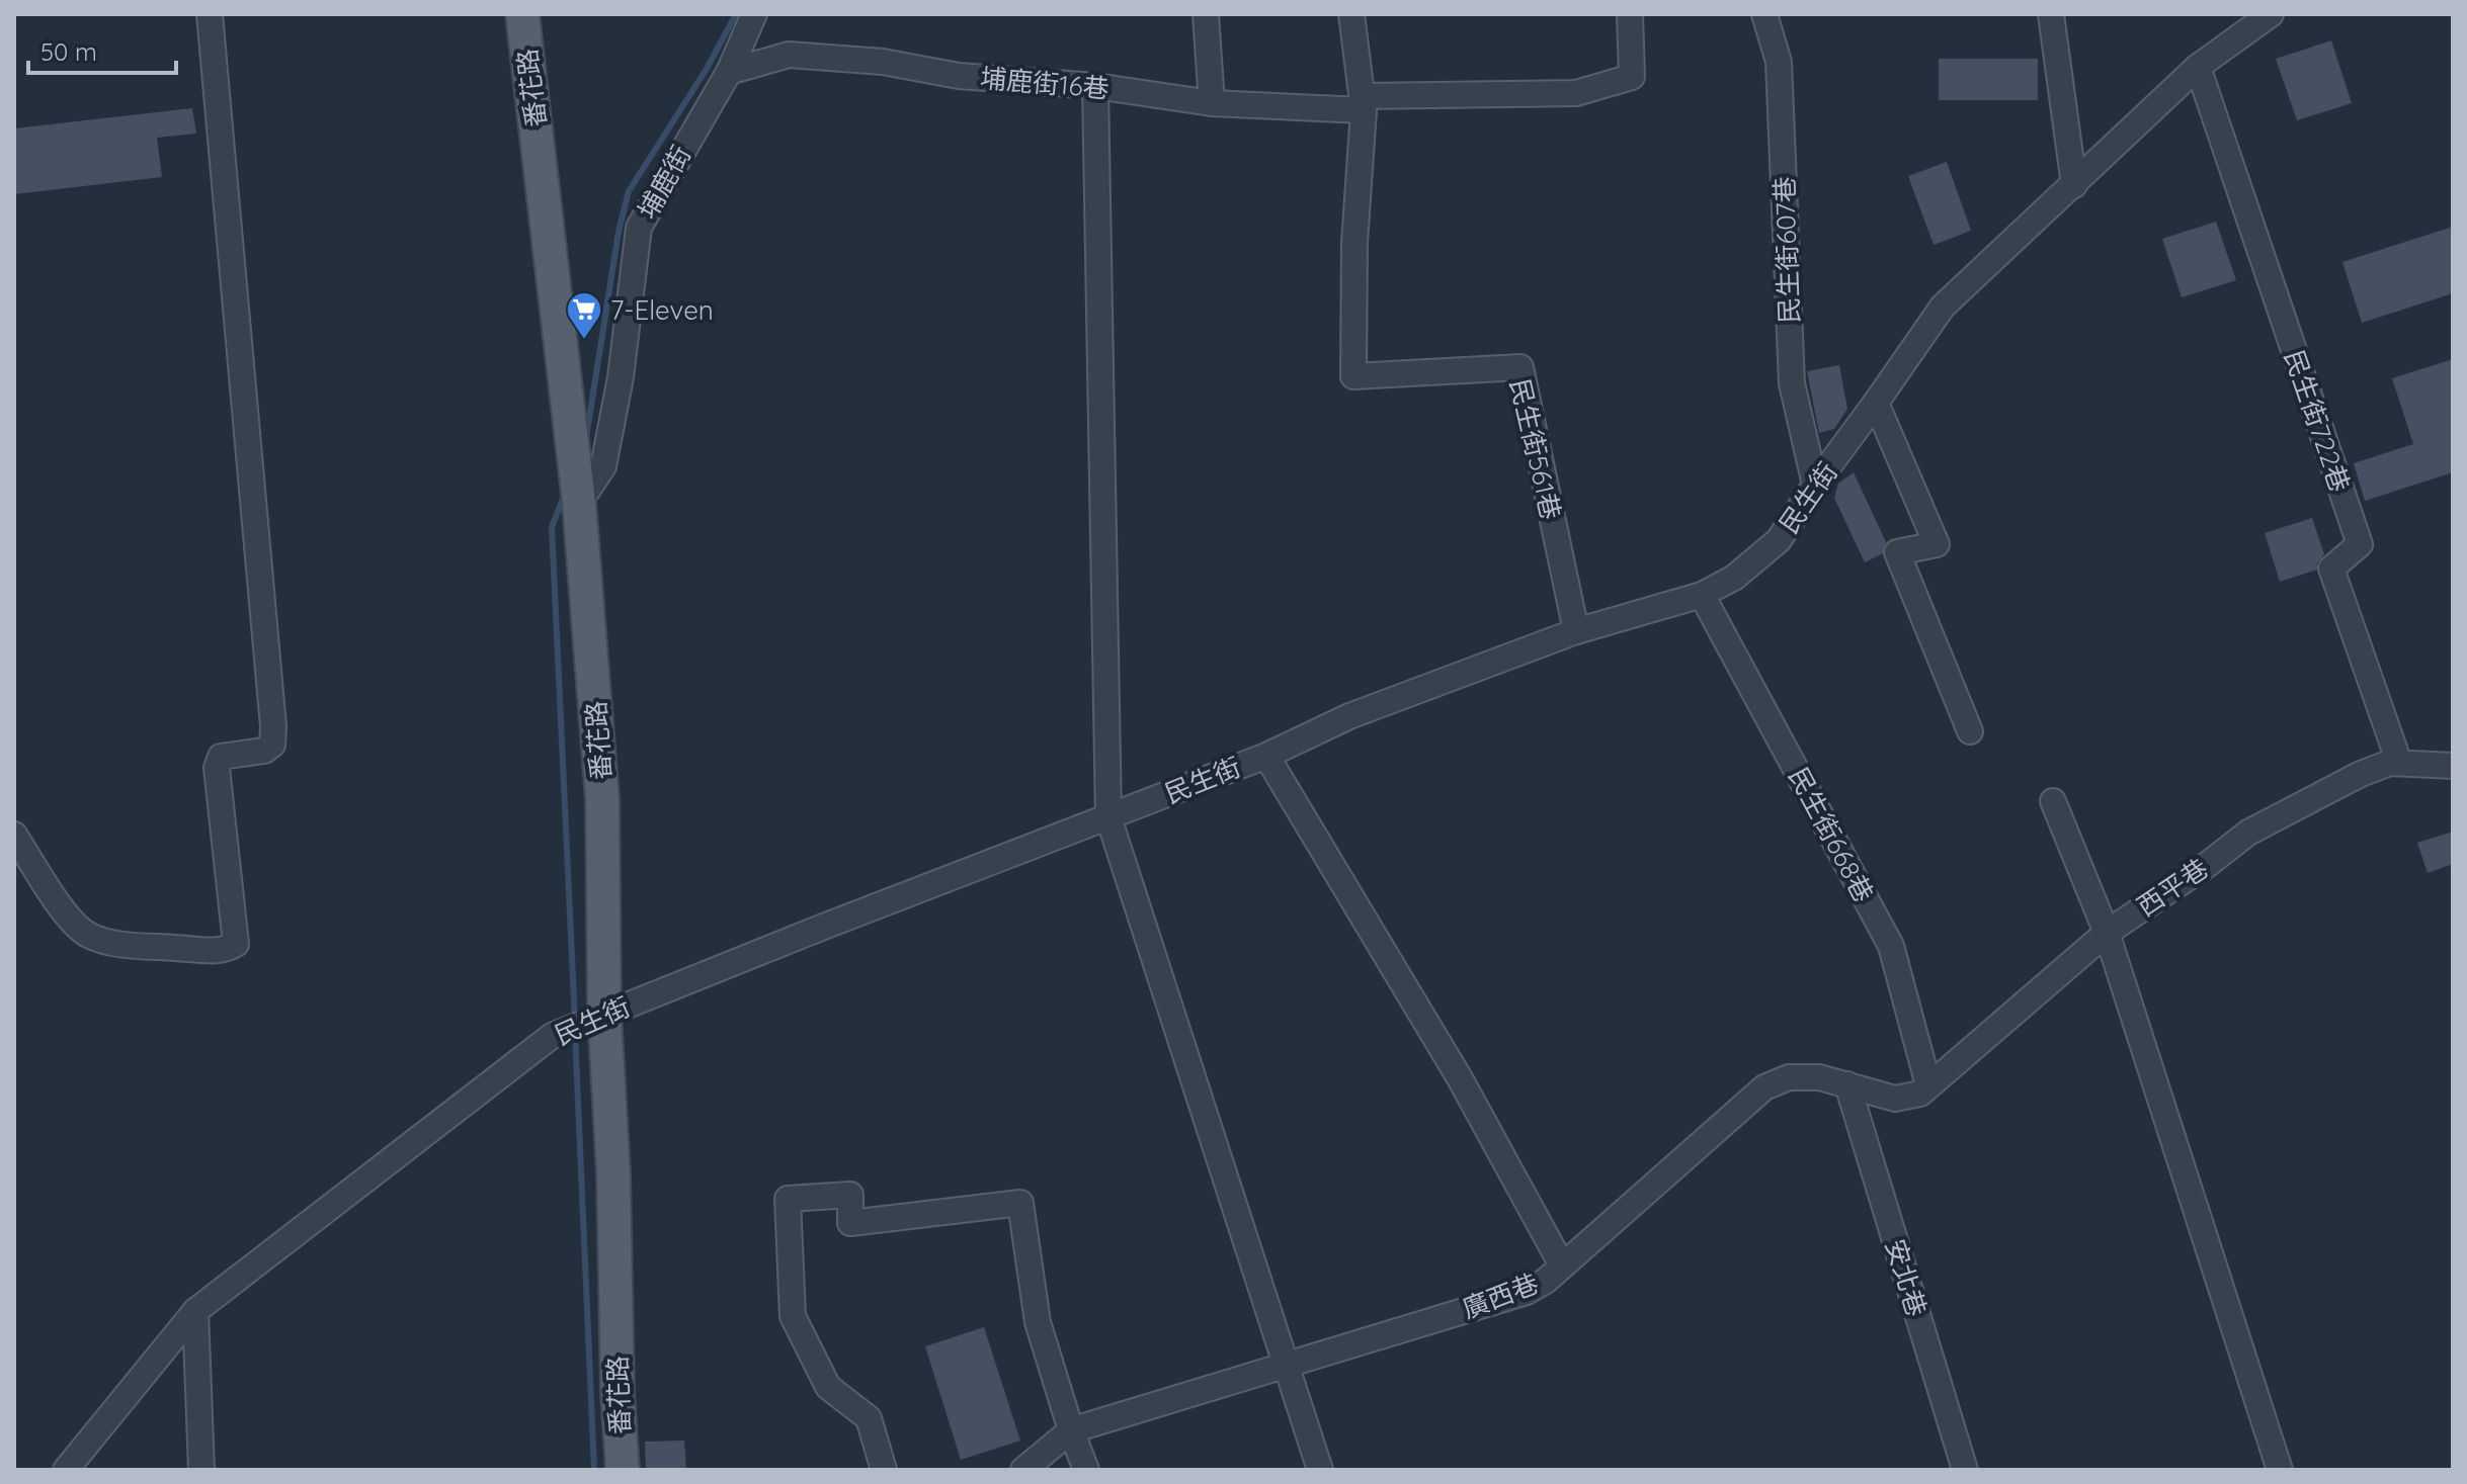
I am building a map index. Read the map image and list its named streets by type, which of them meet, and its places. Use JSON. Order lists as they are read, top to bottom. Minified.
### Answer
{"streets":{"main road":["番花路"],"street":["埔鹿街16巷","埔鹿街","民生街607巷","民生街722巷","民生街561巷","民生街","民生街668巷","西平巷","安北巷","廣西巷"]},"crossings":[["埔鹿街16巷","埔鹿街"],["埔鹿街16巷","民生街561巷"],["番花路","埔鹿街"],["番花路","民生街"],["民生街607巷","民生街"],["民生街722巷","民生街"],["民生街722巷","西平巷"],["民生街561巷","民生街"],["民生街","民生街668巷"],["民生街668巷","西平巷"],["民生街668巷","廣西巷"],["西平巷","廣西巷"],["安北巷","廣西巷"]],"places":{"supermarket":["7-Eleven"]},"scale_bar":"50 m"}
